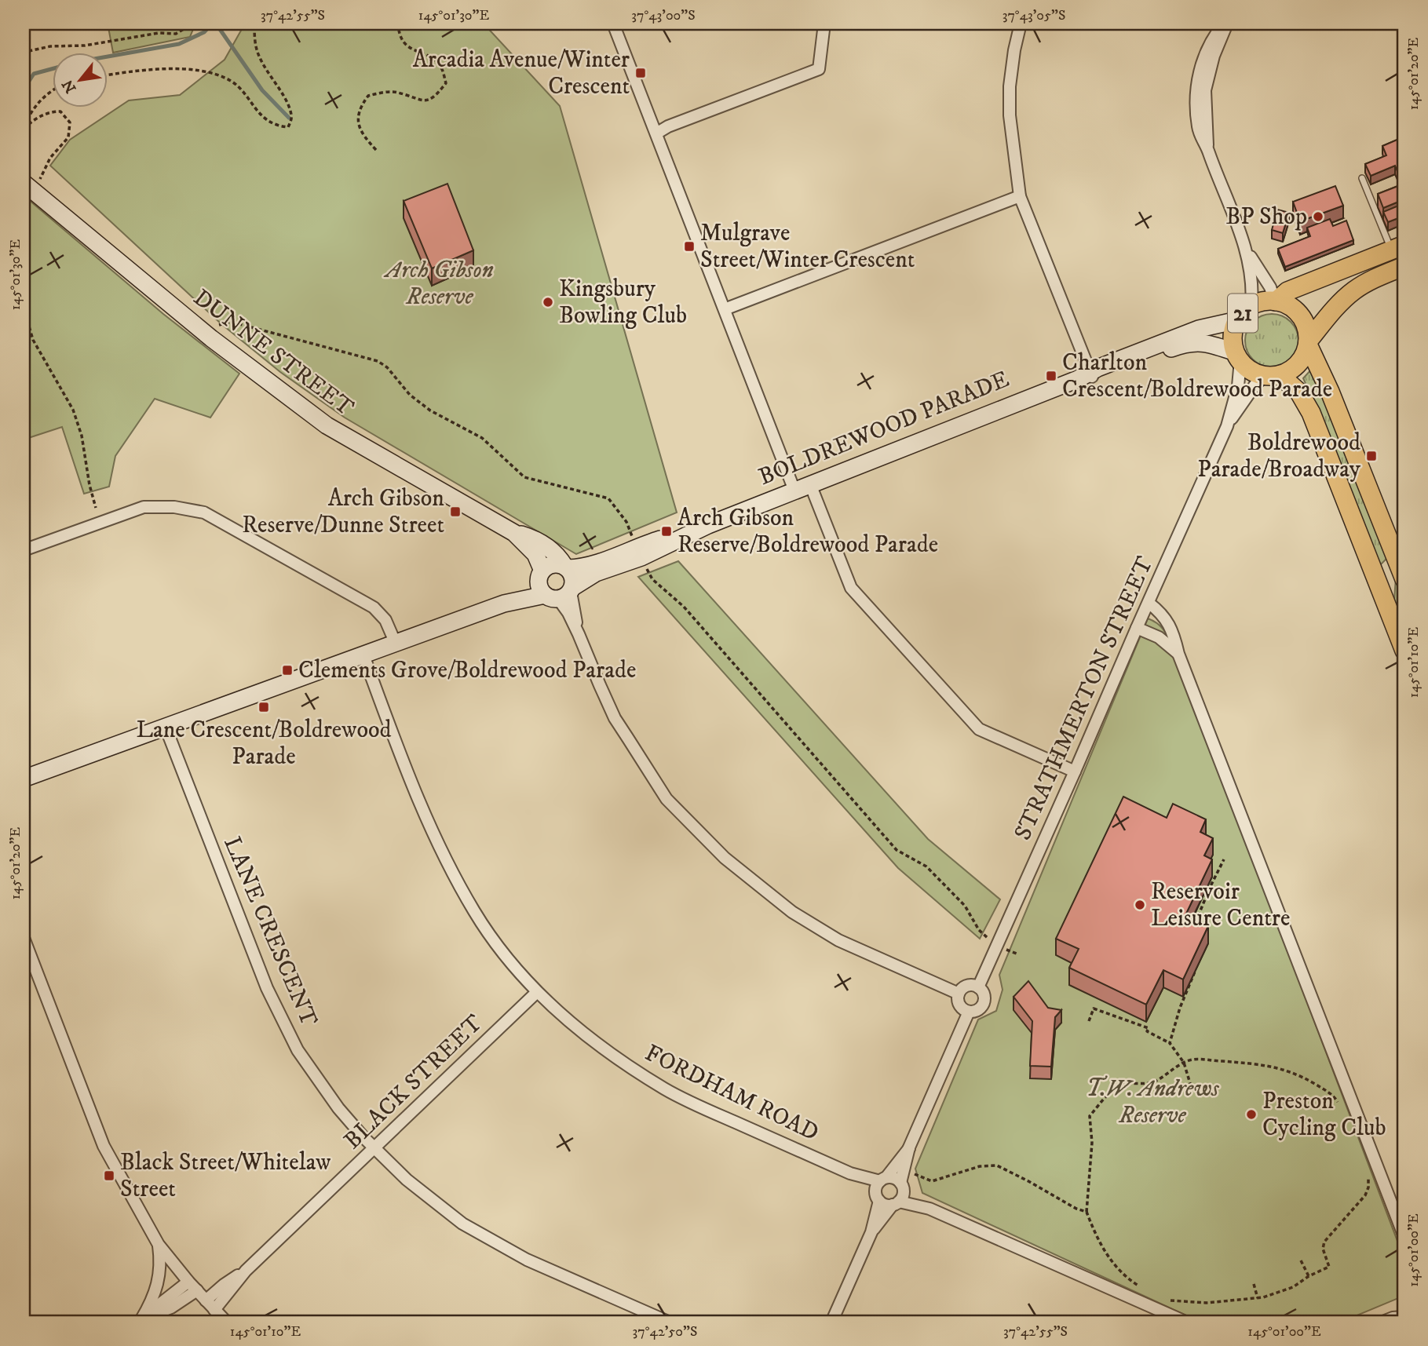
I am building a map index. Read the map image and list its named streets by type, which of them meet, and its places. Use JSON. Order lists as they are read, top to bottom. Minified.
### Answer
{"streets":{"main road":["21","DUNNE STREET","BOLDREWOOD PARADE"],"street":["STRATHMERTON STREET","LANE CRESCENT","BLACK STREET","FORDHAM ROAD"]},"crossings":[["21","BOLDREWOOD PARADE"],["21","STRATHMERTON STREET"],["DUNNE STREET","BOLDREWOOD PARADE"],["BOLDREWOOD PARADE","STRATHMERTON STREET"],["BOLDREWOOD PARADE","LANE CRESCENT"],["BOLDREWOOD PARADE","FORDHAM ROAD"],["LANE CRESCENT","BLACK STREET"],["BLACK STREET","FORDHAM ROAD"]],"parks":["Arch Gibson Reserve","T.W. Andrews Reserve"],"places":{"transit":["Arcadia Avenue/Winter Crescent","Mulgrave Street/Winter Crescent","Charlton Crescent/Boldrewood Parade","Boldrewood Parade/Broadway","Arch Gibson Reserve/Dunne Street","Arch Gibson Reserve/Boldrewood Parade","Clements Grove/Boldrewood Parade","Lane Crescent/Boldrewood Parade","Black Street/Whitelaw Street"],"other":["BP Shop","Kingsbury Bowling Club","Reservoir Leisure Centre","Preston Cycling Club"]},"north":"bottom left","coordinates":["37°42'55\"S","145°01'30\"E","37°43'00\"S","37°43'05\"S","145°01'20\"E","145°01'10\"E","145°01'00\"E","37°42'50\"S"]}
